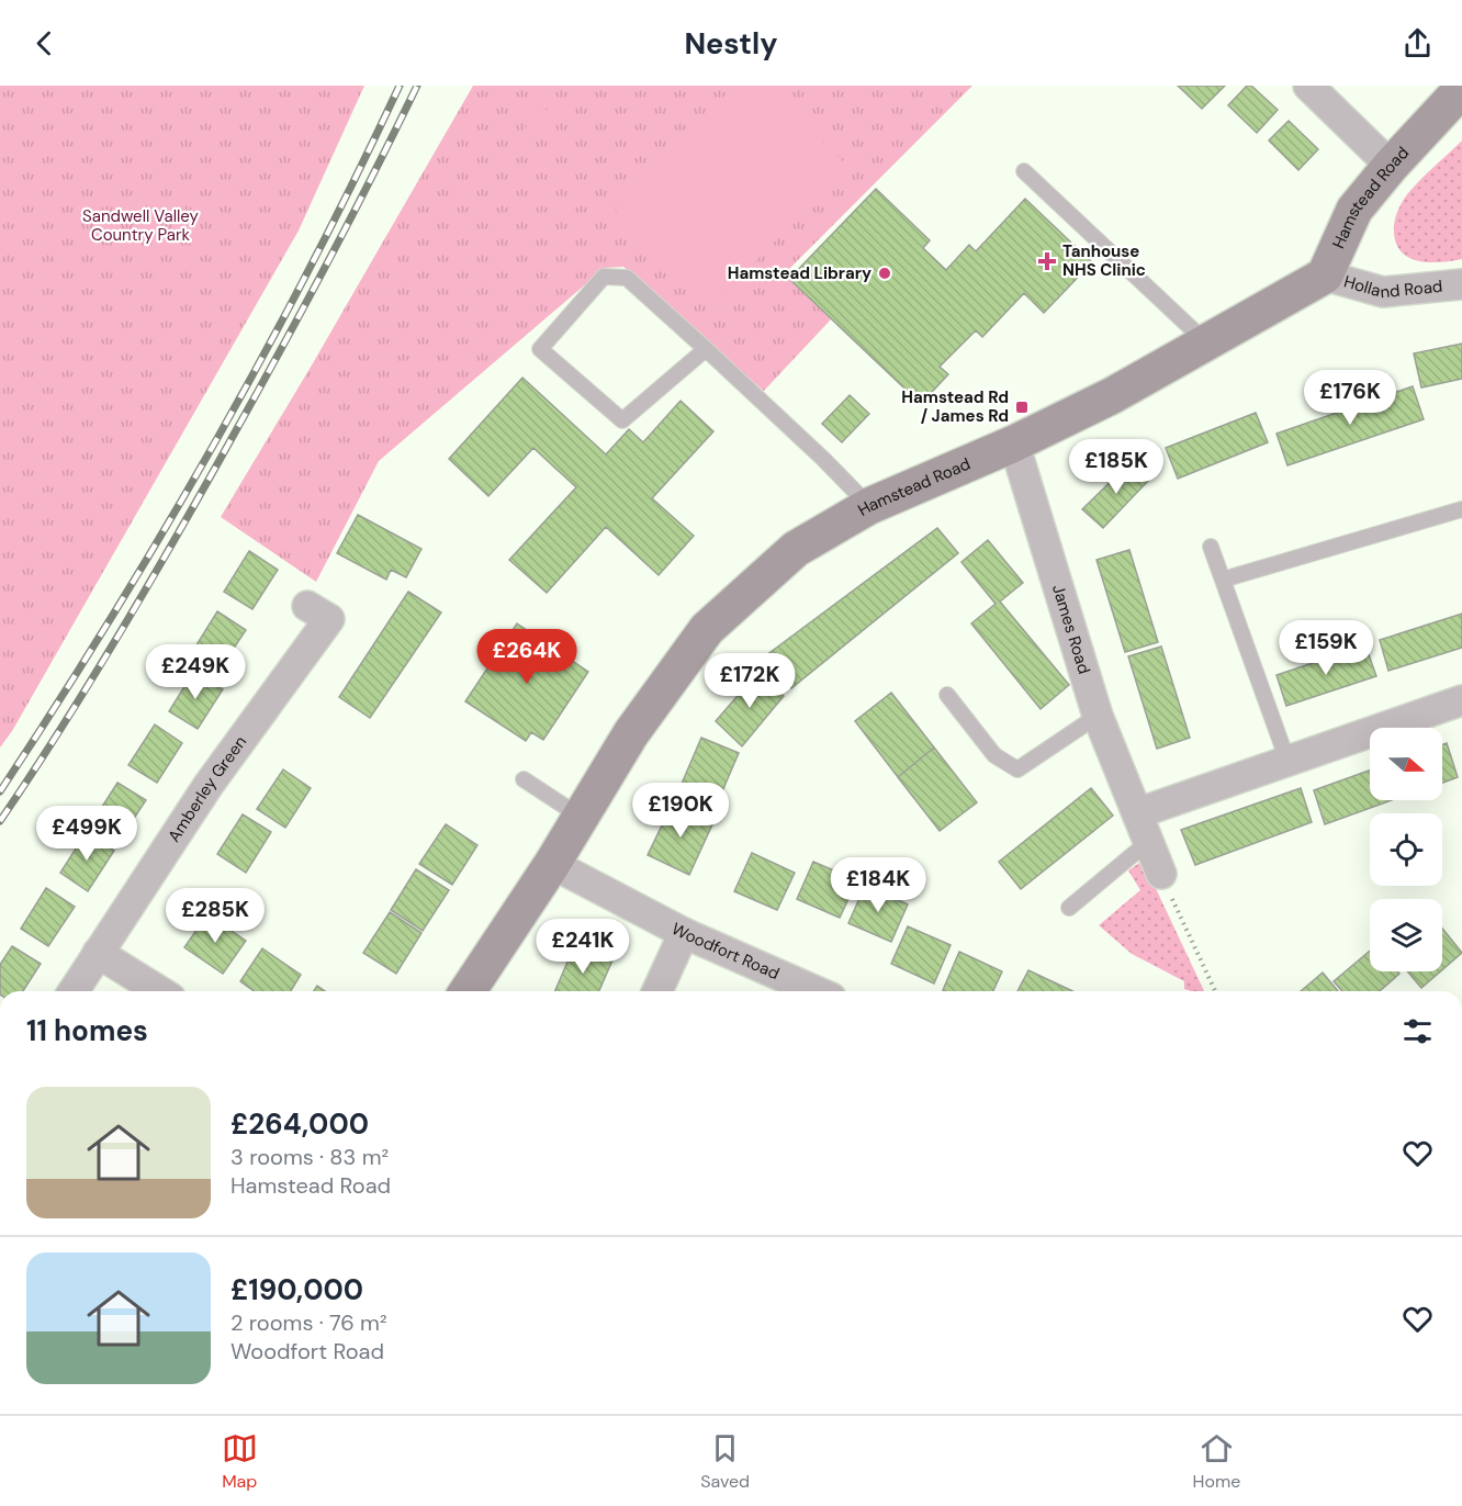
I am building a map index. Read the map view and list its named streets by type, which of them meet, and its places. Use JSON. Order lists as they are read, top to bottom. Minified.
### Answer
{"streets":{"main road":["Hamstead Road"],"street":["Holland Road","James Road","Amberley Green","Woodfort Road"]},"crossings":[["Hamstead Road","Holland Road"],["Hamstead Road","James Road"],["Hamstead Road","Woodfort Road"]],"parks":["Sandwell Valley Country Park"],"places":{"health":["Tanhouse NHS Clinic"],"other":["Hamstead Library"],"transit":["Hamstead Rd / James Rd"]},"north":"right","page":{"header":"Nestly","price":["£176K","£185K","£159K","£264K","£249K","£172K","£190K","£499K","£184K","£285K","£241K"],"heading":"11 homes","list":[{"name":"£264,000","note":"3 rooms · 83 m² · Hamstead Road"},{"name":"£190,000","note":"2 rooms · 76 m² · Woodfort Road"}],"tabs":["Map","Saved","Home"]}}
